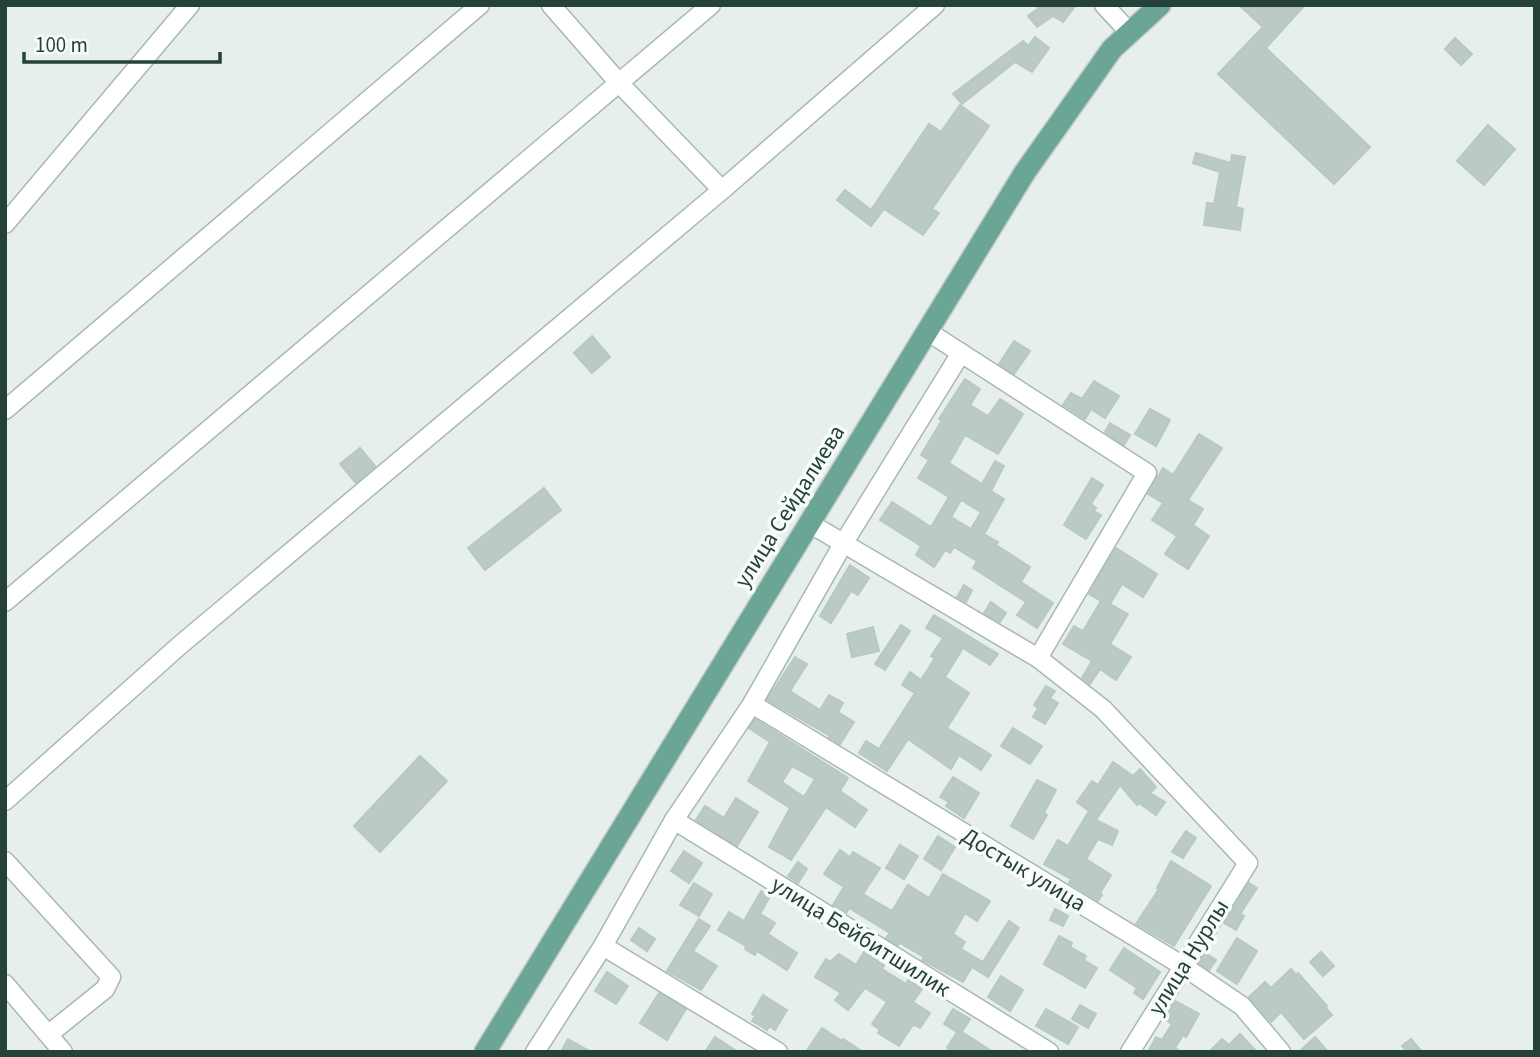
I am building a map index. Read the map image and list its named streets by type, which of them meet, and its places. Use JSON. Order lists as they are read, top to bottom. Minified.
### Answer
{"streets":{"main road":["улица Сейдалиева"],"street":["Достык улица","улица Бейбитшилик","улица Нурлы"]},"crossings":[["Достык улица","улица Нурлы"]],"scale_bar":"100 m"}
